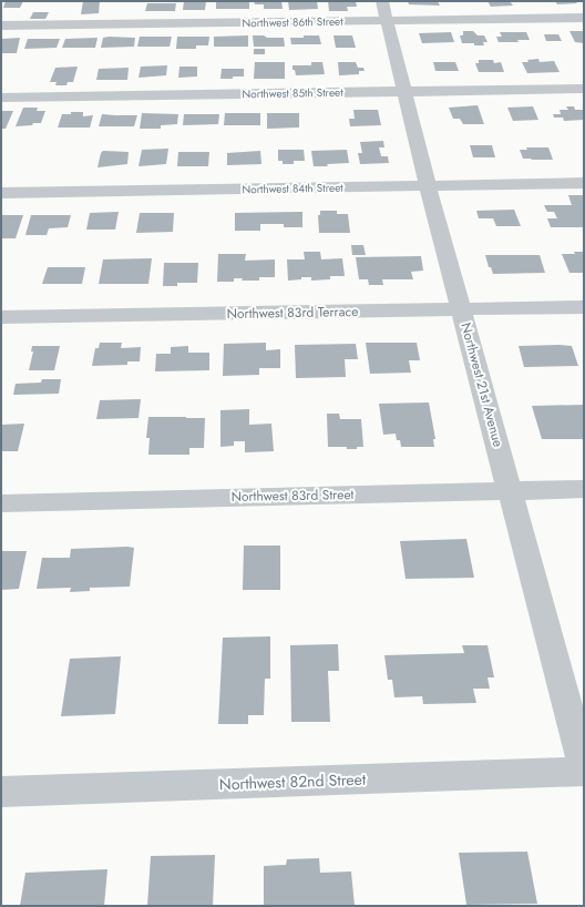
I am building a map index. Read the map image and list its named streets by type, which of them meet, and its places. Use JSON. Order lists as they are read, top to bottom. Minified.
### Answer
{"streets":{"street":["Northwest 86th Street","Northwest 85th Street","Northwest 84th Street","Northwest 83rd Terrace","Northwest 21st Avenue","Northwest 83rd Street","Northwest 82nd Street"]},"crossings":[["Northwest 86th Street","Northwest 21st Avenue"],["Northwest 85th Street","Northwest 21st Avenue"],["Northwest 84th Street","Northwest 21st Avenue"],["Northwest 83rd Terrace","Northwest 21st Avenue"],["Northwest 21st Avenue","Northwest 83rd Street"]]}
